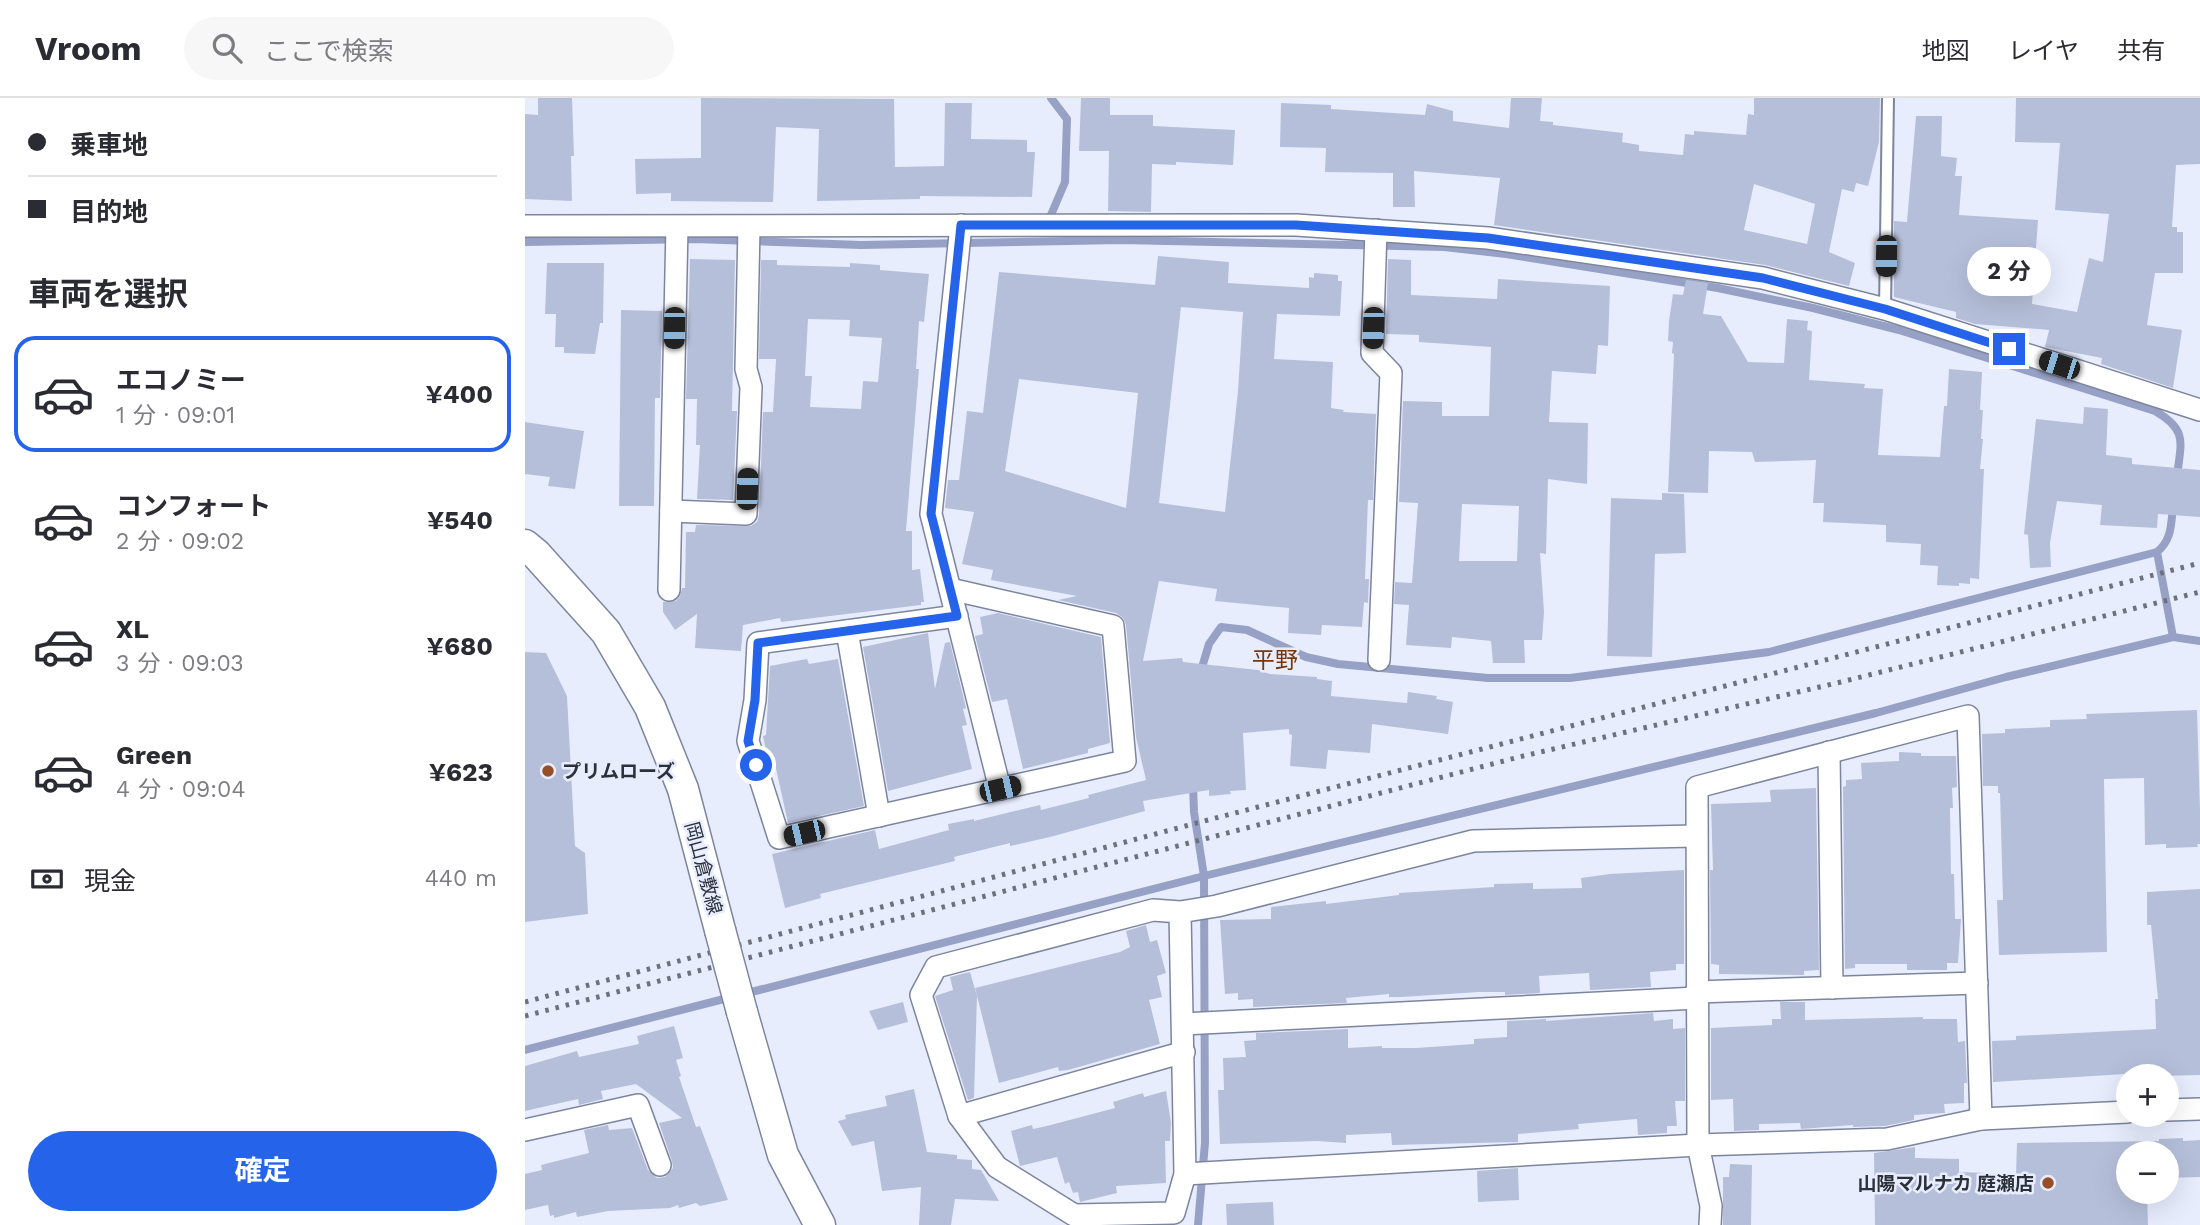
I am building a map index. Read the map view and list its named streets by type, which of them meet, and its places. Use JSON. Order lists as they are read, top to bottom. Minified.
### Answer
{"streets":{"main road":["岡山倉敷線"]},"districts":["平野"],"places":["プリムローズ","山陽マルナカ 庭瀬店"],"page":{"header":"Vroom","search":"ここで検索","nav":["地図","レイヤ","共有"],"banner":["乗車地","目的地"],"bubble":"2 分","heading":"車両を選択","list":[{"name":"エコノミー","note":"1 分 · 09:01","value":"¥400"},{"name":"コンフォート","note":"2 分 · 09:02","value":"¥540"},{"name":"XL","note":"3 分 · 09:03","value":"¥680"},{"name":"Green","note":"4 分 · 09:04","value":"¥623"}],"pay":["現金","440 m"],"map_buttons":["+","−"],"buttons":"確定"}}
